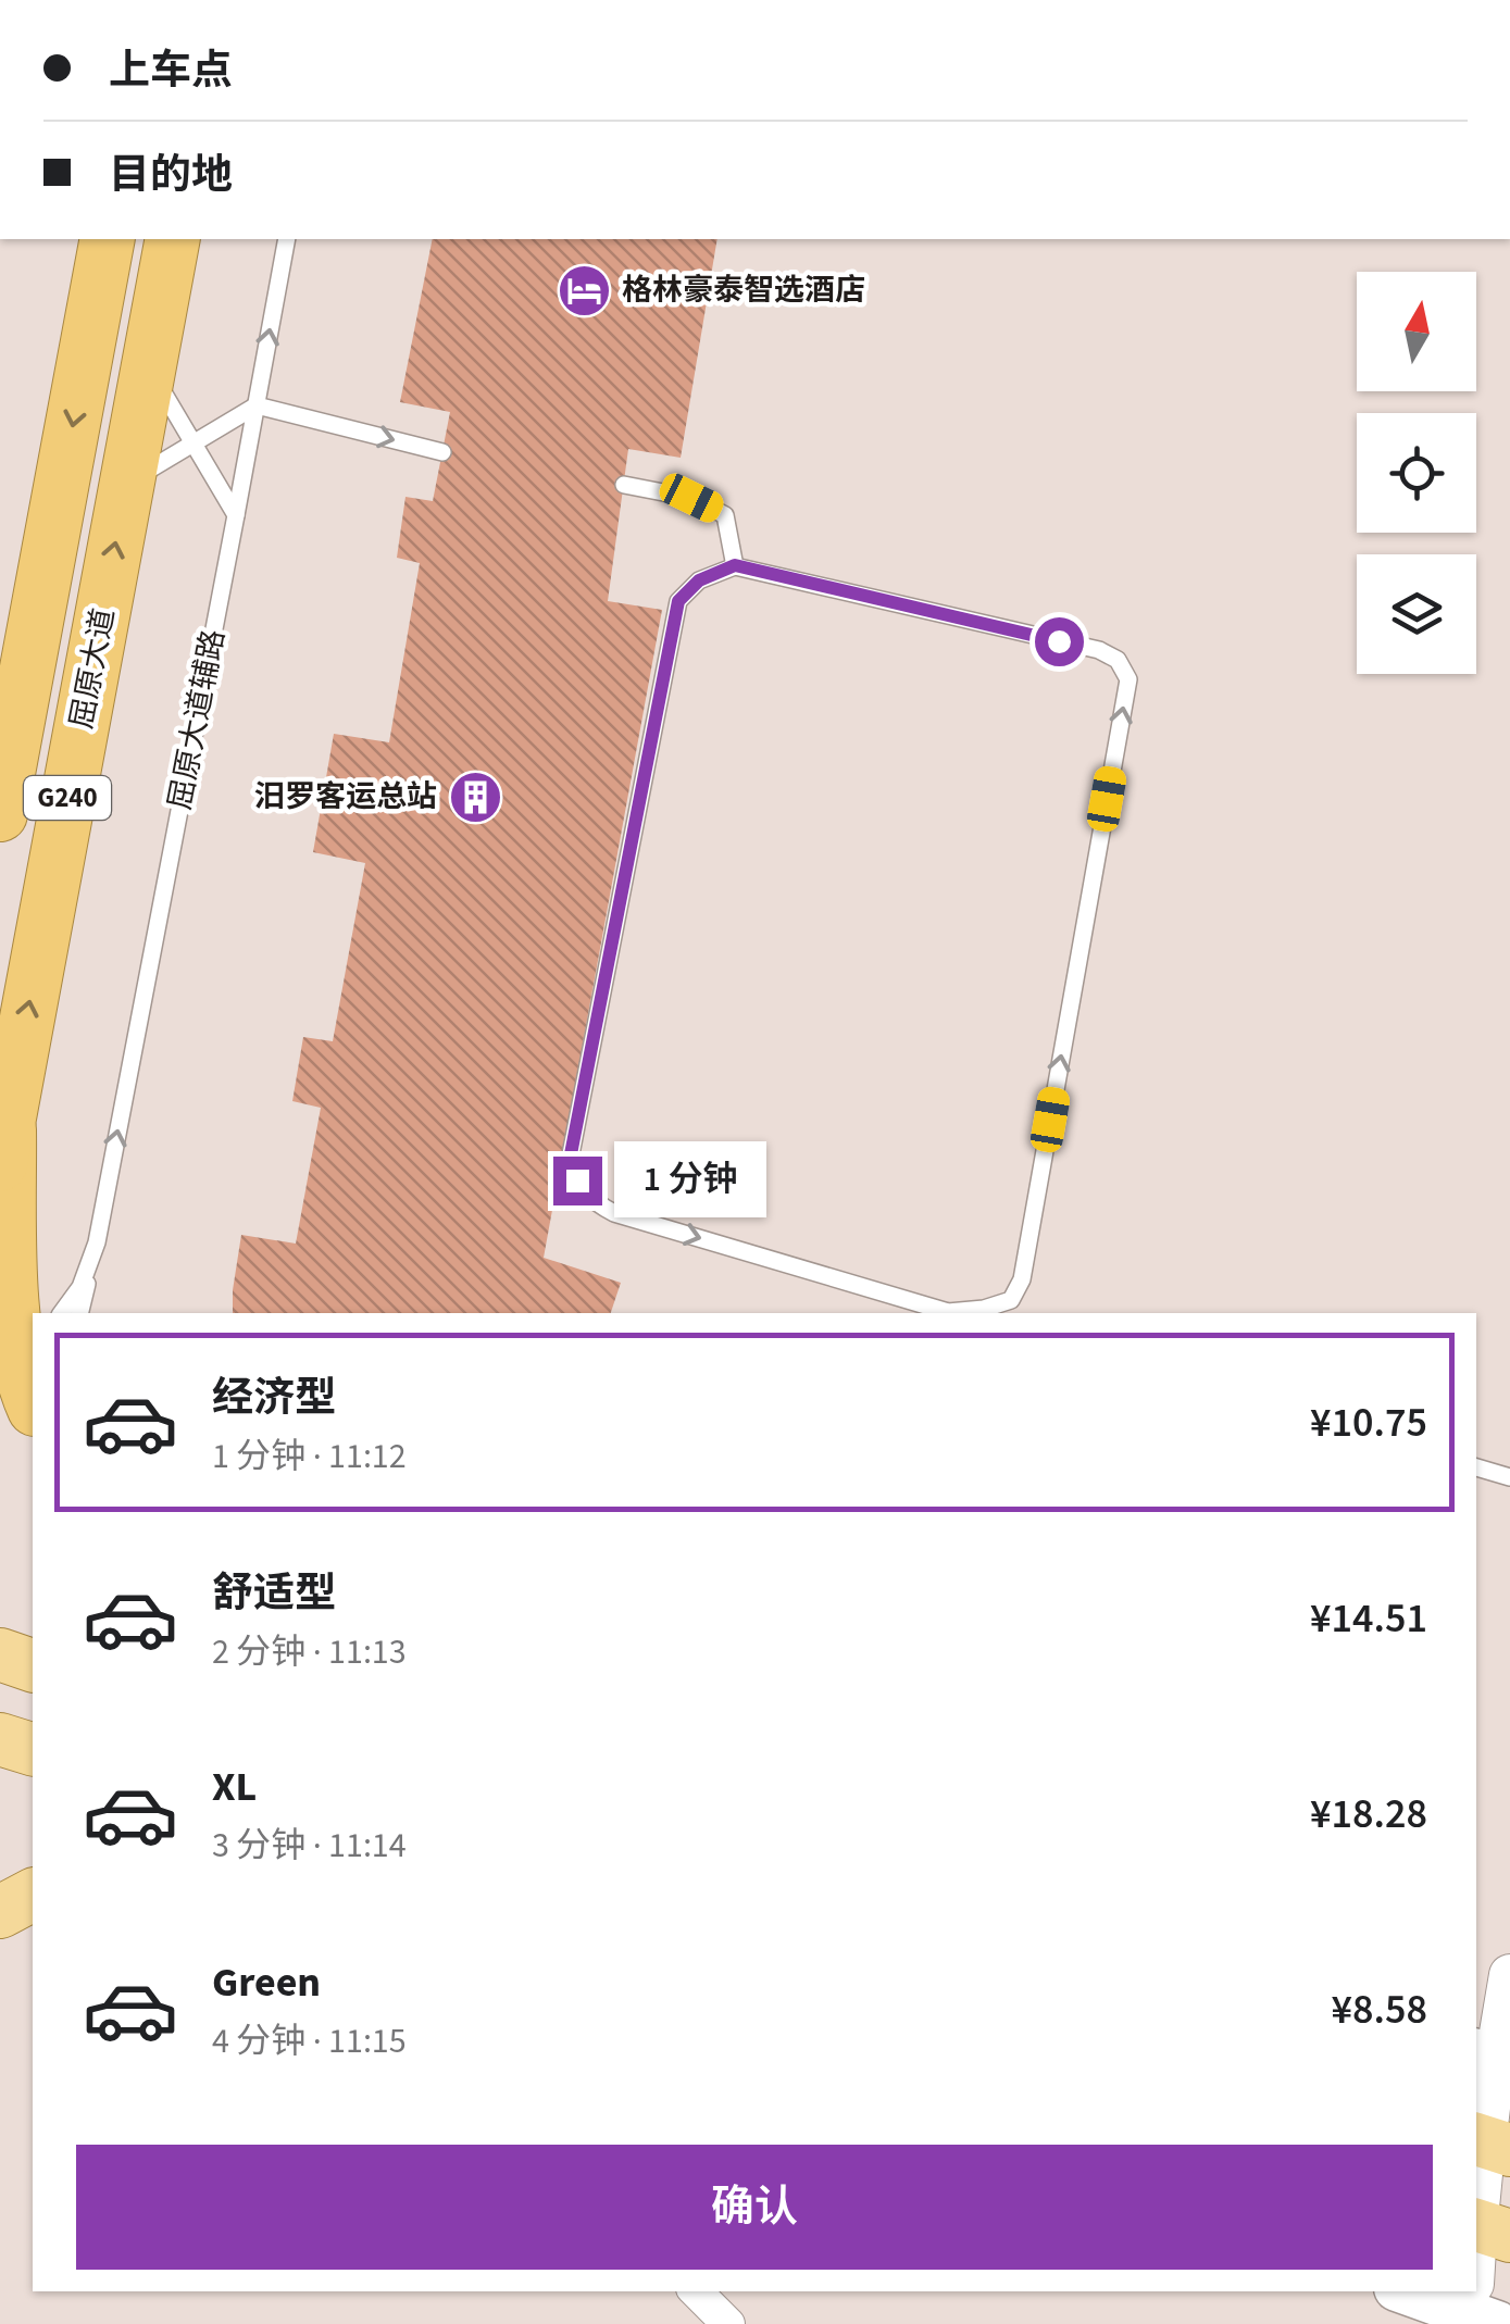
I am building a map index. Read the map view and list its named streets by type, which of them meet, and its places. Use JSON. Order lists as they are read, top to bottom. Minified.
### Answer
{"streets":{"highway":["屈原大道","G240"],"lane":["屈原大道辅路"]},"one_way":["屈原大道辅路"],"places":{"hotel":["格林豪泰智选酒店"],"building":["汨罗客运总站"]},"north":"top","page":{"banner":["上车点","目的地"],"bubble":"1 分钟","list":[{"name":"经济型","note":"1 分钟 · 11:12","value":"¥10.75"},{"name":"舒适型","note":"2 分钟 · 11:13","value":"¥14.51"},{"name":"XL","note":"3 分钟 · 11:14","value":"¥18.28"},{"name":"Green","note":"4 分钟 · 11:15","value":"¥8.58"}],"buttons":"确认"}}
